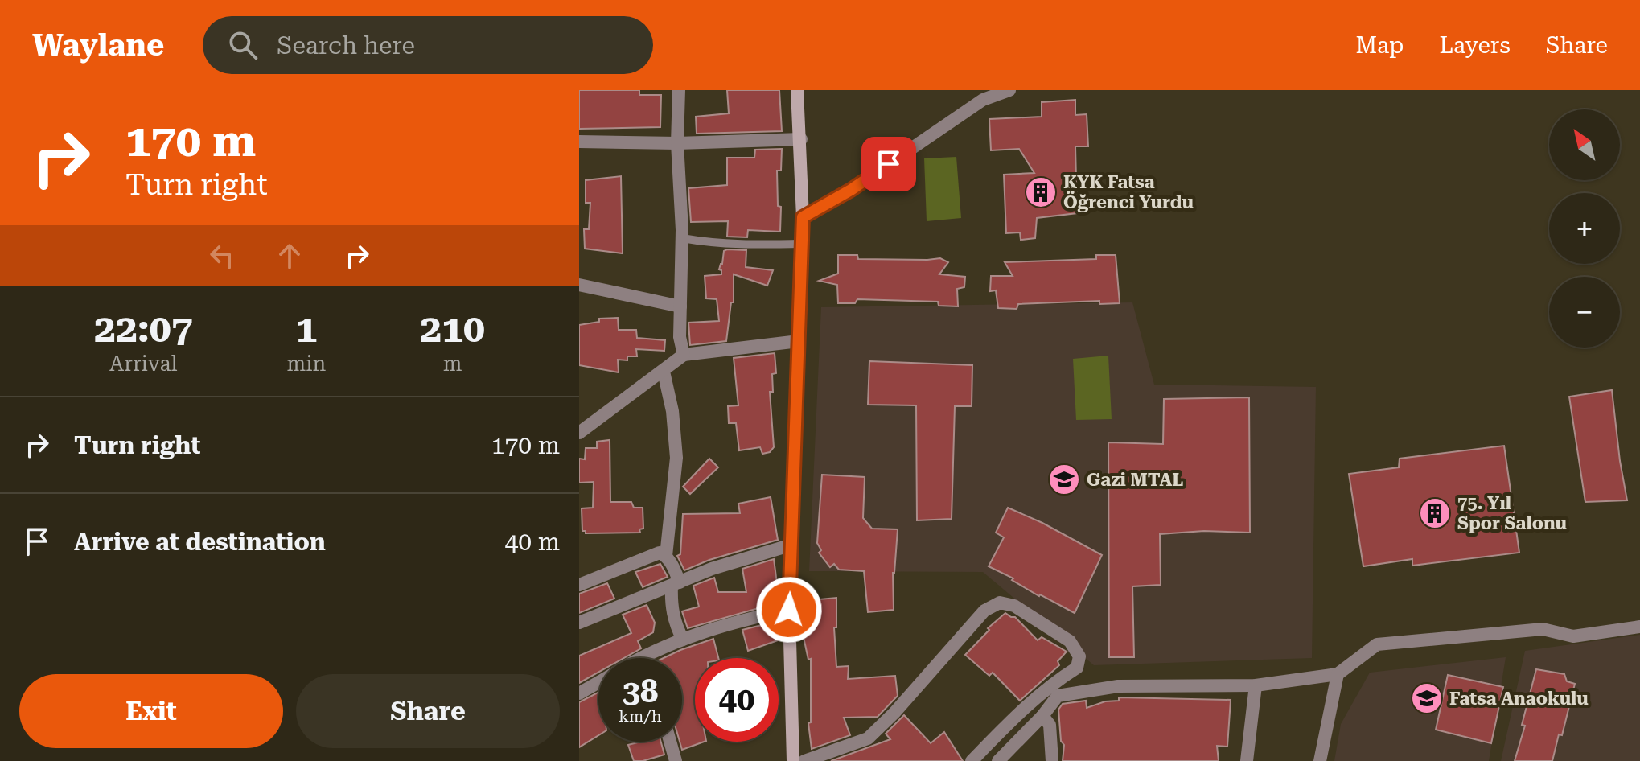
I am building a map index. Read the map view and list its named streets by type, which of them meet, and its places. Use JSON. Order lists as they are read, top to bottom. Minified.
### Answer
{"places":{"building":["KYK Fatsa Öğrenci Yurdu","75. Yıl Spor Salonu"],"school or university":["Gazi MTAL","Fatsa Anaokulu"]},"north":"top left","page":{"header":"Waylane","search":"Search here","nav":["Map","Layers","Share"],"turn":["170 m","Turn right"],"map_buttons":["+","−"],"eta":["22:07","Arrival","1","min","210","m"],"list":[{"name":"Turn right","value":"170 m"},{"name":"Arrive at destination","value":"40 m"}],"speed":"38 km/h","limit":"40","buttons":["Exit","Share"]}}
